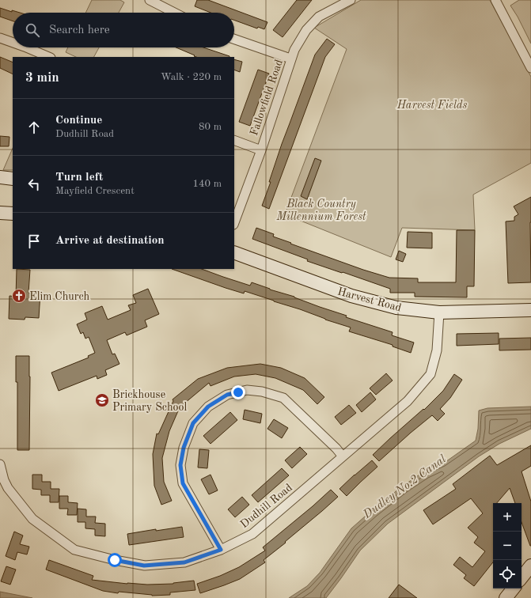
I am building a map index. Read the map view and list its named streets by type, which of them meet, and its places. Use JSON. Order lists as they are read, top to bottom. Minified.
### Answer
{"streets":{"street":["Fallowfield Road","Harvest Road","Dudhill Road"]},"crossings":[["Harvest Road","Dudhill Road"]],"water":["Dudley No.2 Canal"],"parks":["Harvest Fields","Black Country Millennium Forest"],"places":{"church":["Elim Church"],"school or university":["Brickhouse Primary School"]},"page":{"search":"Search here","heading":["3 min","Walk · 220 m"],"list":[["Continue","Dudhill Road","80 m"],["Turn left","Mayfield Crescent","140 m"],"Arrive at destination"],"map_buttons":["+","−"]}}
